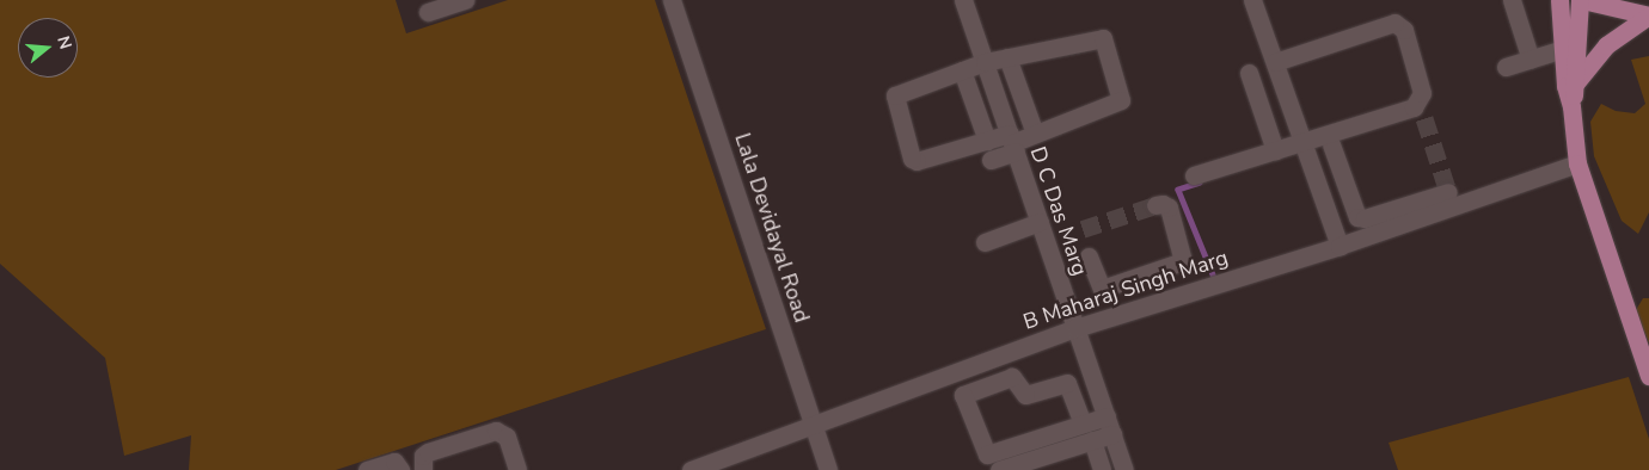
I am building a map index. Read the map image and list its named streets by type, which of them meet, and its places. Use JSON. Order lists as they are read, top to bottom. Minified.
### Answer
{"streets":{"street":["D C Das Marg","Lala Devidayal Road","B Maharaj Singh Marg"]},"crossings":[["D C Das Marg","B Maharaj Singh Marg"],["Lala Devidayal Road","B Maharaj Singh Marg"]],"north":"right"}
